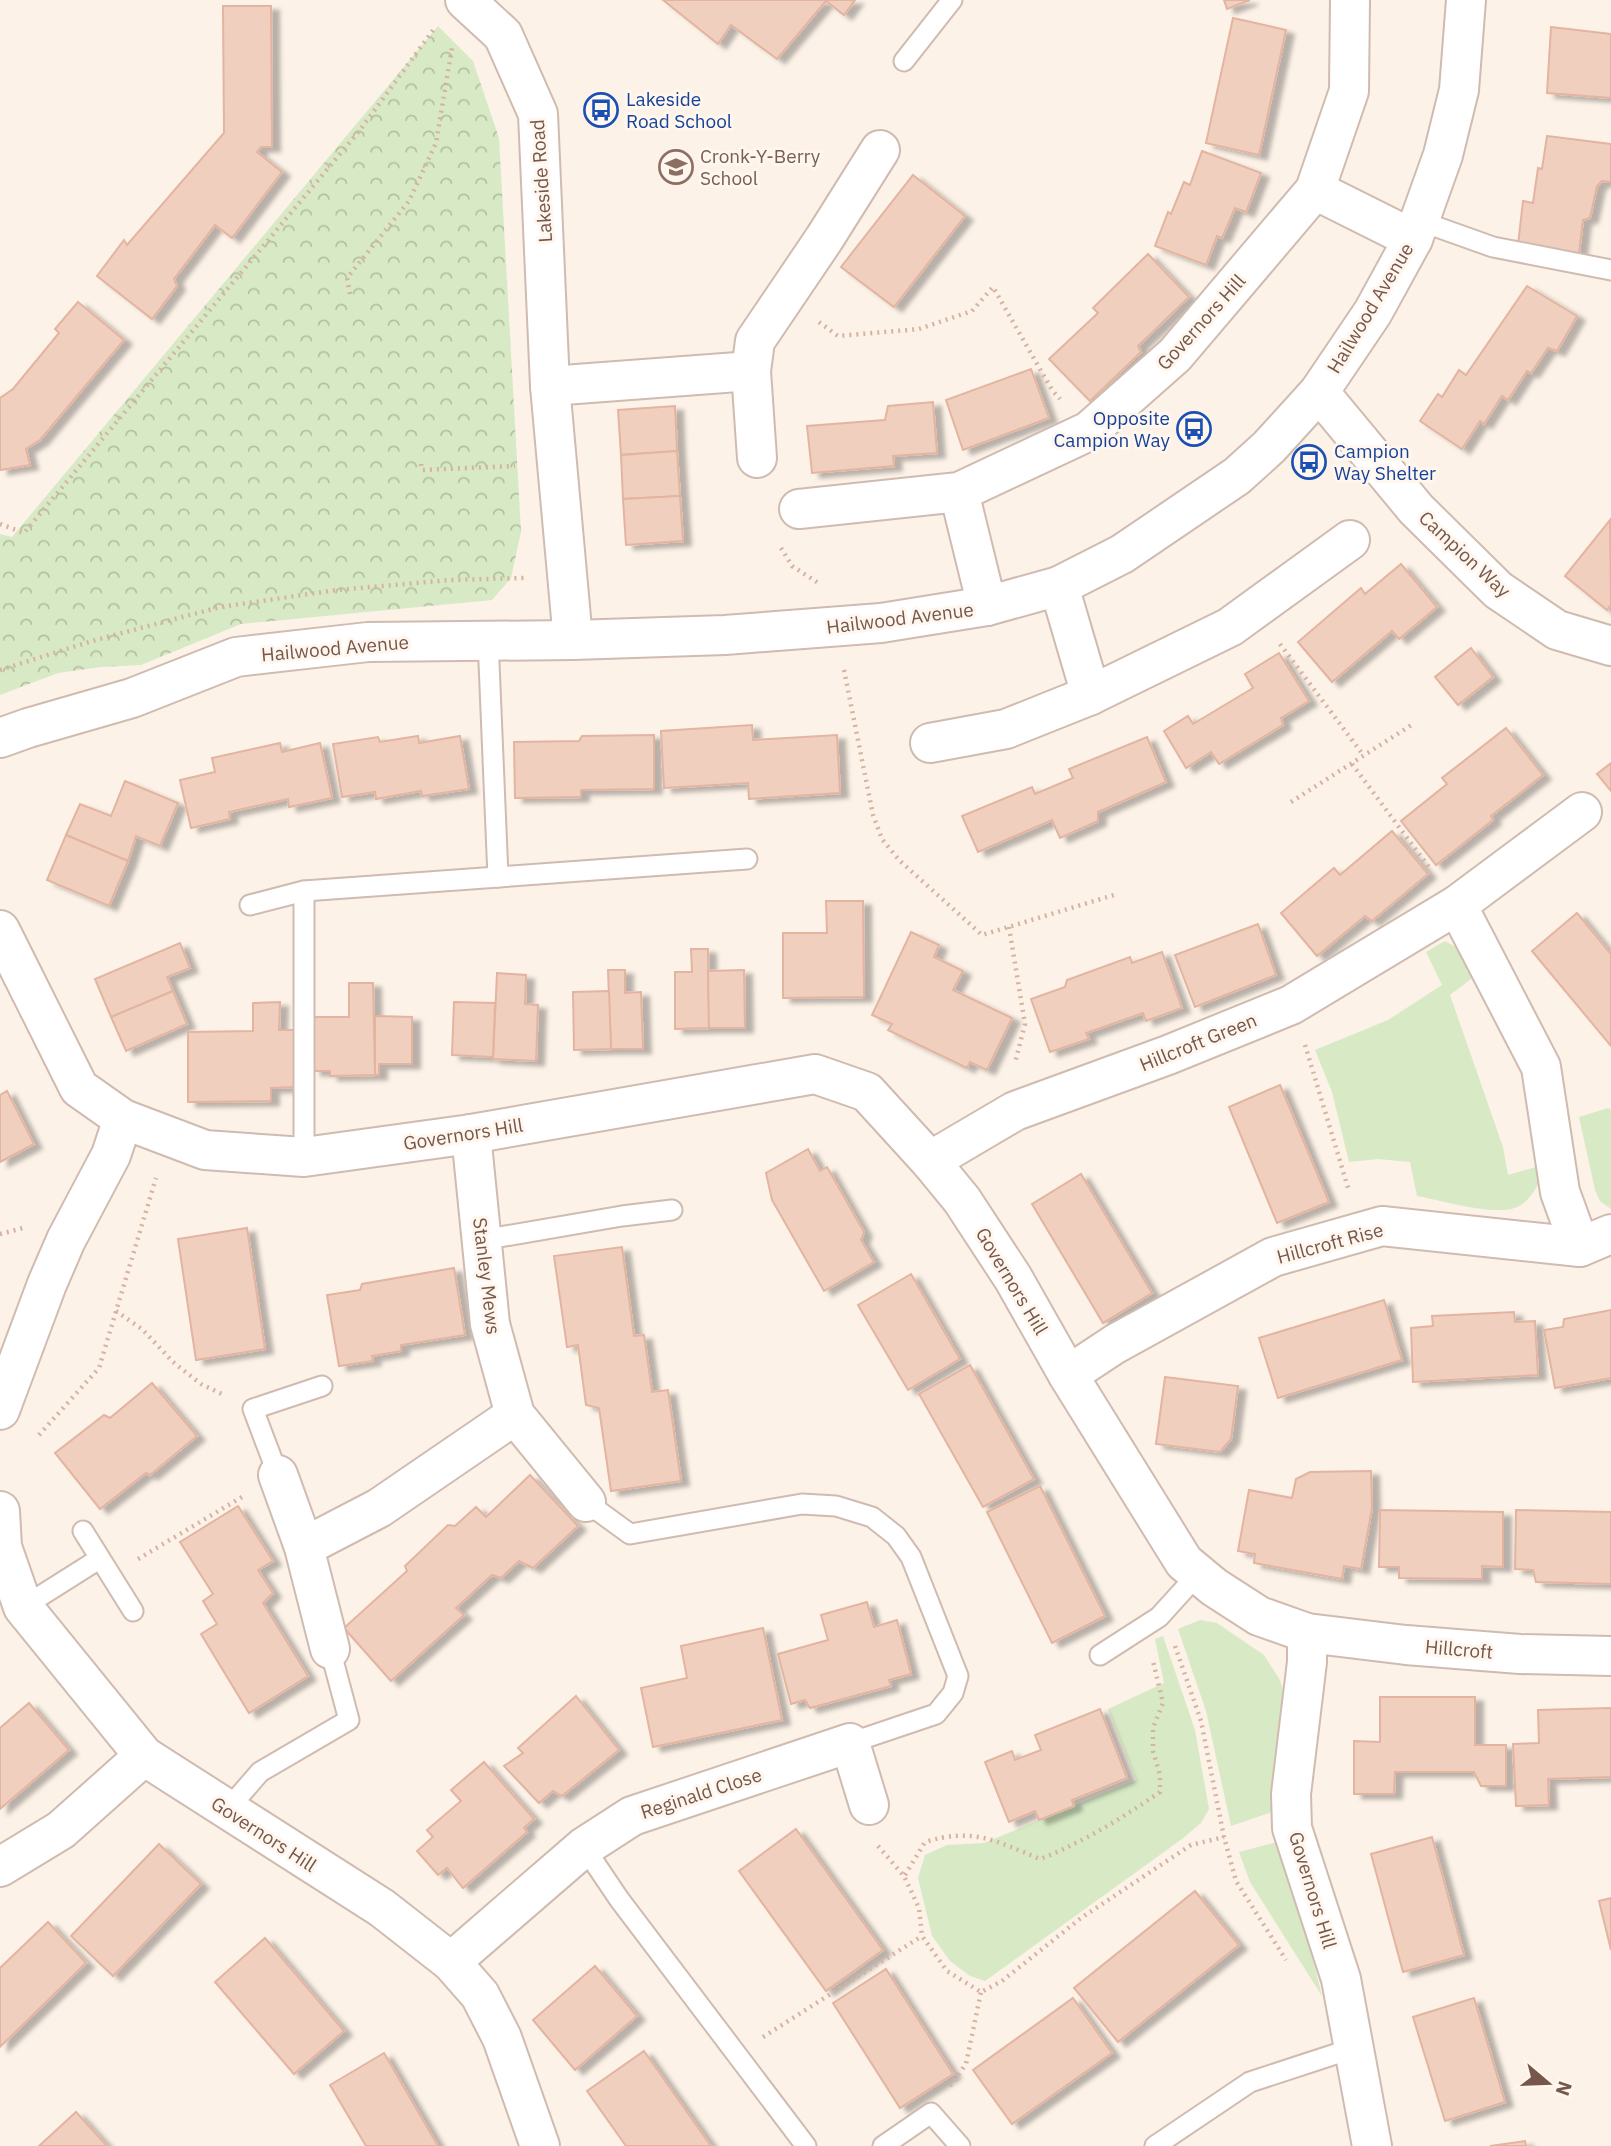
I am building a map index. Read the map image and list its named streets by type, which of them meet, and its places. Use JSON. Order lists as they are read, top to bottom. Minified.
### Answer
{"streets":{"street":["Lakeside Road","Hailwood Avenue","Governors Hill","Campion Way","Hillcroft Green","Hillcroft Rise","Stanley Mews","Hillcroft","Reginald Close"]},"crossings":[["Lakeside Road","Hailwood Avenue"],["Hailwood Avenue","Campion Way"],["Governors Hill","Hillcroft Green"],["Governors Hill","Hillcroft Rise"],["Governors Hill","Stanley Mews"],["Governors Hill","Hillcroft"],["Governors Hill","Reginald Close"],["Hillcroft Green","Hillcroft Rise"]],"places":{"bus stop":["Lakeside Road School","Opposite Campion Way","Campion Way Shelter"],"school or university":["Cronk-Y-Berry School"]},"north":"right"}
